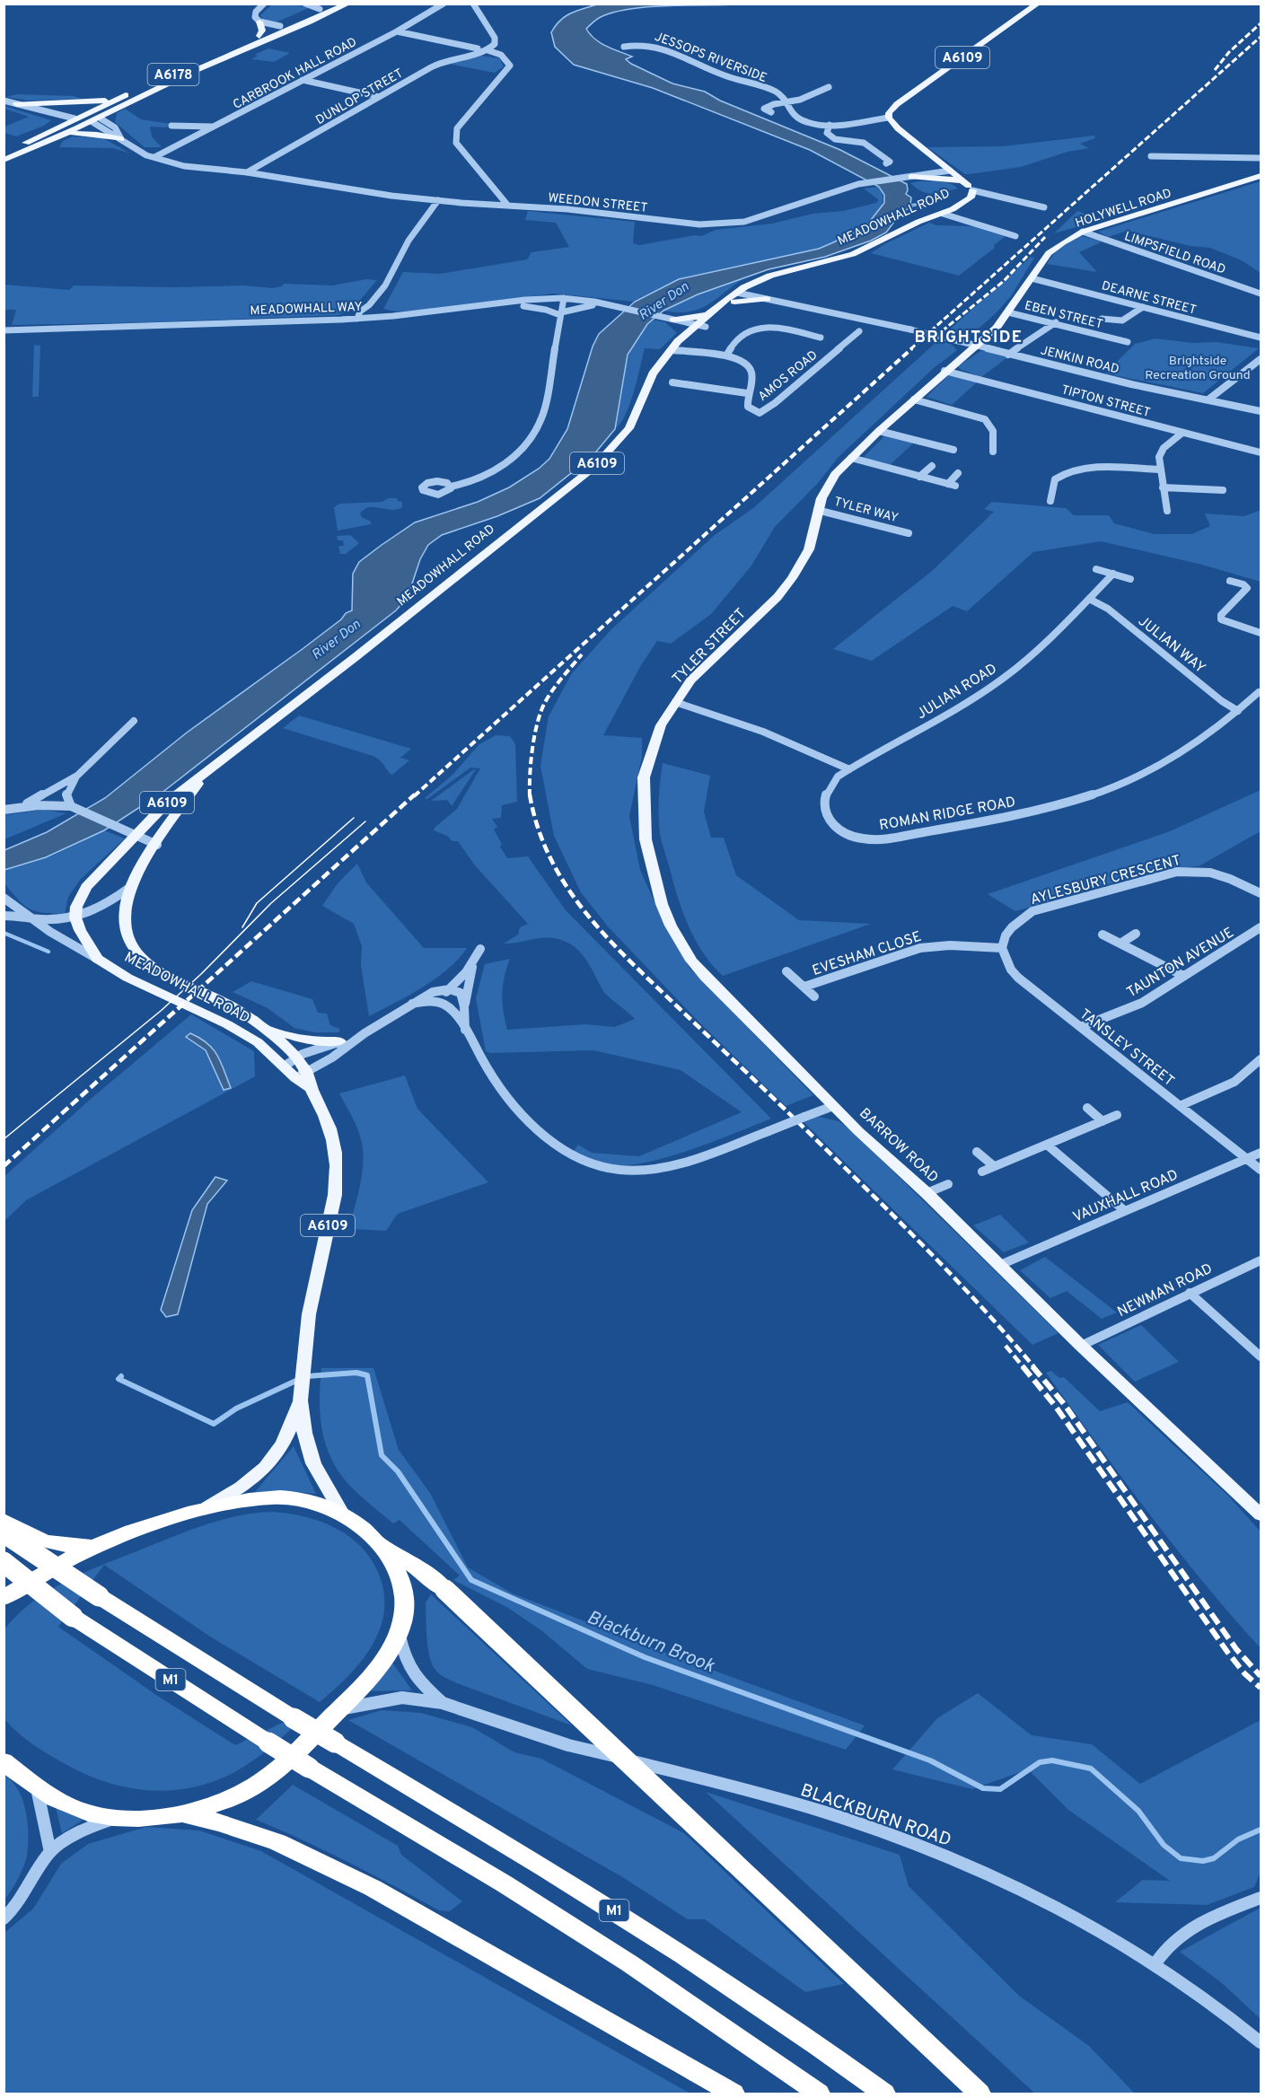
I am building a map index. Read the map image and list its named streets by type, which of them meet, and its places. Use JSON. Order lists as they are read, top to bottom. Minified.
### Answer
{"streets":{"highway":["M1"],"main road":["A6109","A6178","HOLYWELL ROAD","MEADOWHALL ROAD","TYLER STREET","BARROW ROAD"],"street":["JESSOPS RIVERSIDE","CARBROOK HALL ROAD","DUNLOP STREET","WEEDON STREET","LIMPSFIELD ROAD","DEARNE STREET","MEADOWHALL WAY","EBEN STREET","JENKIN ROAD","AMOS ROAD","TIPTON STREET","TYLER WAY","JULIAN WAY","JULIAN ROAD","ROMAN RIDGE ROAD","AYLESBURY CRESCENT","EVESHAM CLOSE","TAUNTON AVENUE","TANSLEY STREET","VAUXHALL ROAD","NEWMAN ROAD","BLACKBURN ROAD"]},"crossings":[["JESSOPS RIVERSIDE","A6109"],["JESSOPS RIVERSIDE","MEADOWHALL ROAD"],["A6109","MEADOWHALL ROAD"],["CARBROOK HALL ROAD","WEEDON STREET"],["A6178","WEEDON STREET"],["DUNLOP STREET","WEEDON STREET"],["WEEDON STREET","MEADOWHALL ROAD"],["HOLYWELL ROAD","LIMPSFIELD ROAD"],["HOLYWELL ROAD","DEARNE STREET"],["HOLYWELL ROAD","EBEN STREET"],["HOLYWELL ROAD","JENKIN ROAD"],["HOLYWELL ROAD","TYLER STREET"],["MEADOWHALL ROAD","MEADOWHALL WAY"],["MEADOWHALL ROAD","AMOS ROAD"],["JENKIN ROAD","TYLER STREET"],["TIPTON STREET","TYLER STREET"],["TYLER WAY","TYLER STREET"],["JULIAN WAY","JULIAN ROAD"],["JULIAN WAY","ROMAN RIDGE ROAD"],["TYLER STREET","BARROW ROAD"],["JULIAN ROAD","ROMAN RIDGE ROAD"],["AYLESBURY CRESCENT","EVESHAM CLOSE"],["AYLESBURY CRESCENT","TANSLEY STREET"],["EVESHAM CLOSE","TANSLEY STREET"],["TAUNTON AVENUE","TANSLEY STREET"],["TANSLEY STREET","VAUXHALL ROAD"],["BARROW ROAD","VAUXHALL ROAD"],["BARROW ROAD","NEWMAN ROAD"]],"districts":["BRIGHTSIDE"],"water":["River Don","Blackburn Brook"],"parks":["Brightside Recreation Ground"]}
